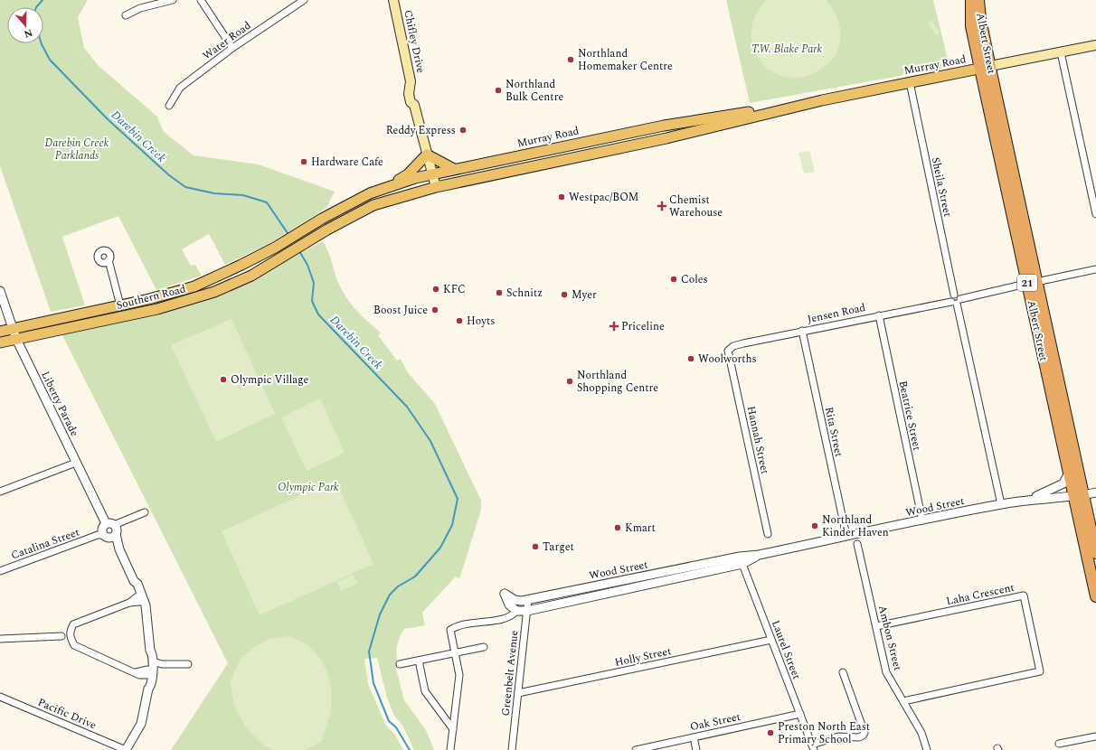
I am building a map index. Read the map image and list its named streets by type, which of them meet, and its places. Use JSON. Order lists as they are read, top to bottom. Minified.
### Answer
{"streets":{"highway":["Albert Street","21"],"main road":["Chifley Drive","Murray Road","Southern Road"],"street":["Water Road","Sheila Street","Jensen Road","Liberty Parade","Beatrice Street","Rita Street","Hannah Street","Wood Street","Catalina Street","Laha Crescent","Ambon Street","Laurel Street","Holly Street","Greenbelt Avenue","Pacific Drive","Oak Street"]},"crossings":[["Chifley Drive","Murray Road"],["Albert Street","Murray Road"],["Albert Street","Jensen Road"],["Albert Street","Wood Street"],["Murray Road","Sheila Street"],["Murray Road","Southern Road"],["Sheila Street","Jensen Road"],["Sheila Street","Wood Street"],["Southern Road","Liberty Parade"],["Jensen Road","Beatrice Street"],["Jensen Road","Rita Street"],["Jensen Road","Hannah Street"],["Liberty Parade","Catalina Street"],["Liberty Parade","Pacific Drive"],["Beatrice Street","Wood Street"],["Rita Street","Wood Street"],["Wood Street","Laurel Street"],["Wood Street","Greenbelt Avenue"],["Laha Crescent","Ambon Street"],["Laurel Street","Holly Street"],["Laurel Street","Oak Street"],["Holly Street","Greenbelt Avenue"]],"water":["Darebin Creek"],"parks":["T.W. Blake Park","Darebin Creek Parklands","Olympic Park"],"places":{"other":["Northland Homemaker Centre","Northland Bulk Centre","Reddy Express","Hardware Cafe","Westpac/BOM","Coles","KFC","Schnitz","Myer","Boost Juice","Hoyts","Woolworths","Olympic Village","Northland Shopping Centre","Northland Kinder Haven","Kmart","Target","Preston North East Primary School"],"health":["Chemist Warehouse","Priceline"]},"north":"bottom"}
